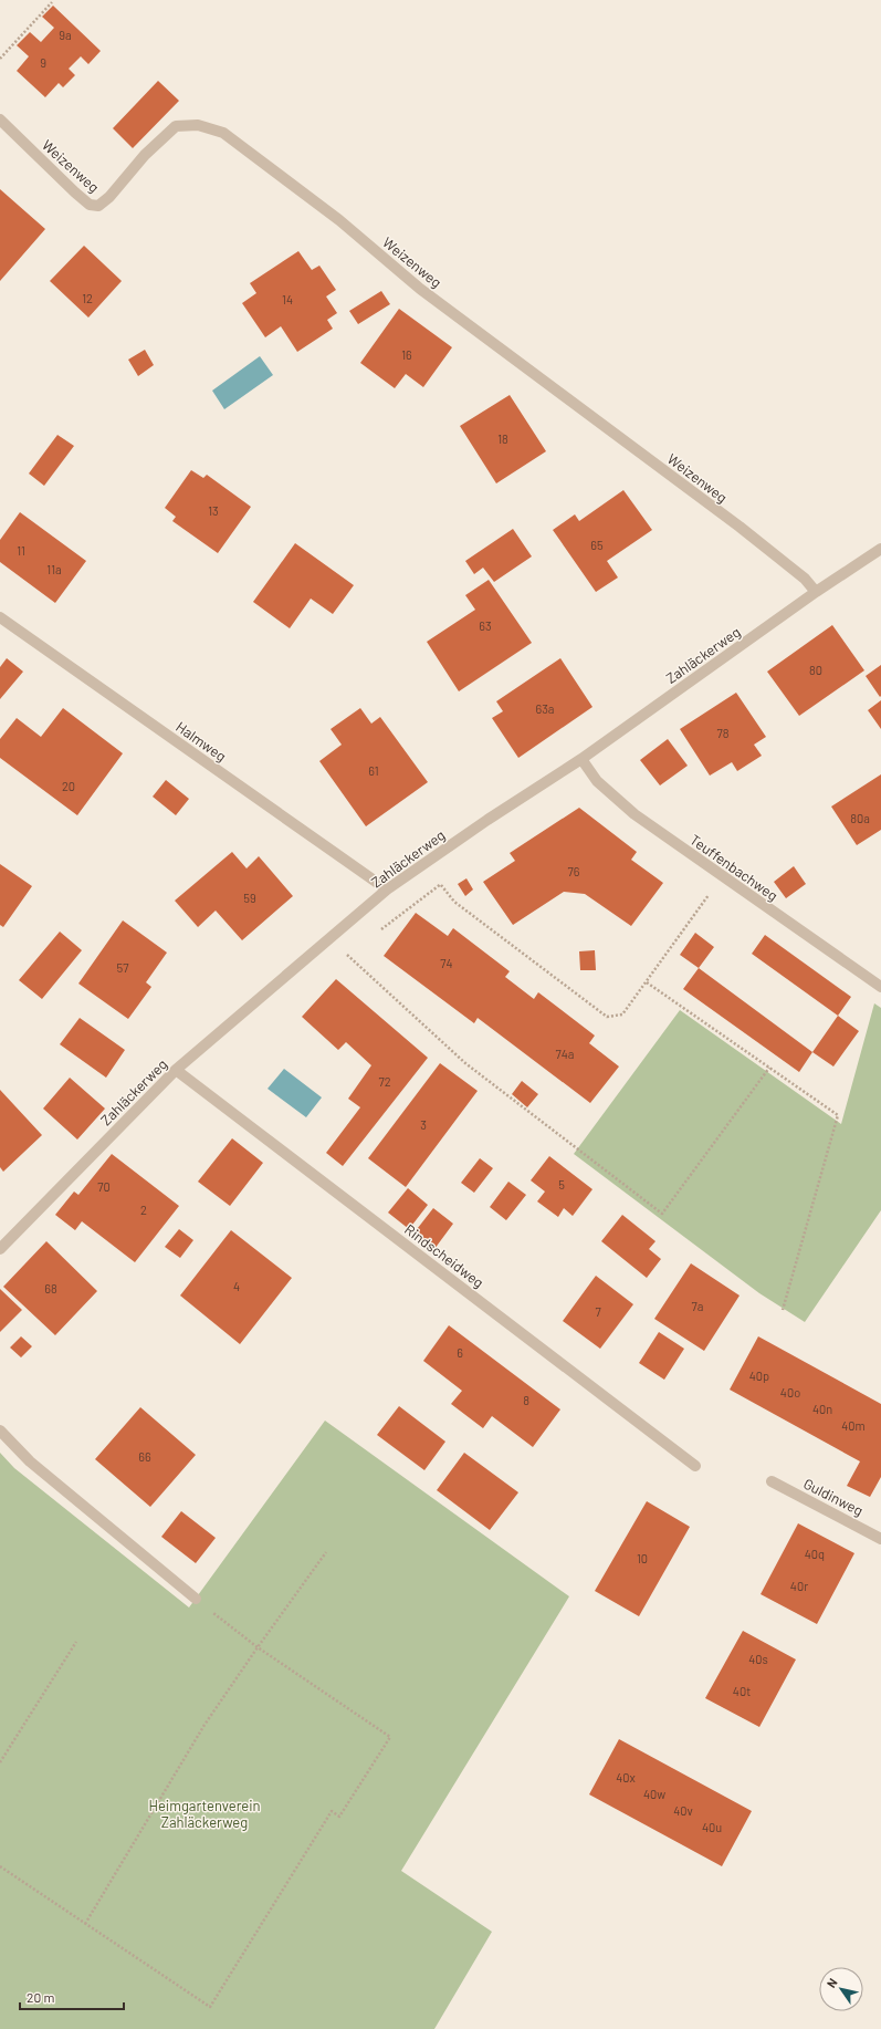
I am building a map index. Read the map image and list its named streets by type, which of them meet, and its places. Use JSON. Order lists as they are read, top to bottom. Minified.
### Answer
{"streets":{"street":["Weizenweg","Zahläckerweg","Halmweg","Teuffenbachweg","Rindscheidweg","Guldinweg"]},"crossings":[["Weizenweg","Zahläckerweg"],["Zahläckerweg","Halmweg"],["Zahläckerweg","Teuffenbachweg"],["Zahläckerweg","Rindscheidweg"]],"parks":["Heimgartenverein Zahläckerweg"],"house_numbers":["9a","9","12","14","16","18","13","65","11","11a","63","80","63a","78","61","20","80a","76","59","74","57","74a","72","3","5","70","2","4","68","7a","7","6","40p","40o","8","40n","40m","66","40q","10","40r","40s","40t","40x","40w","40v","40u"],"scale_bar":"20 m","north":"top left"}
